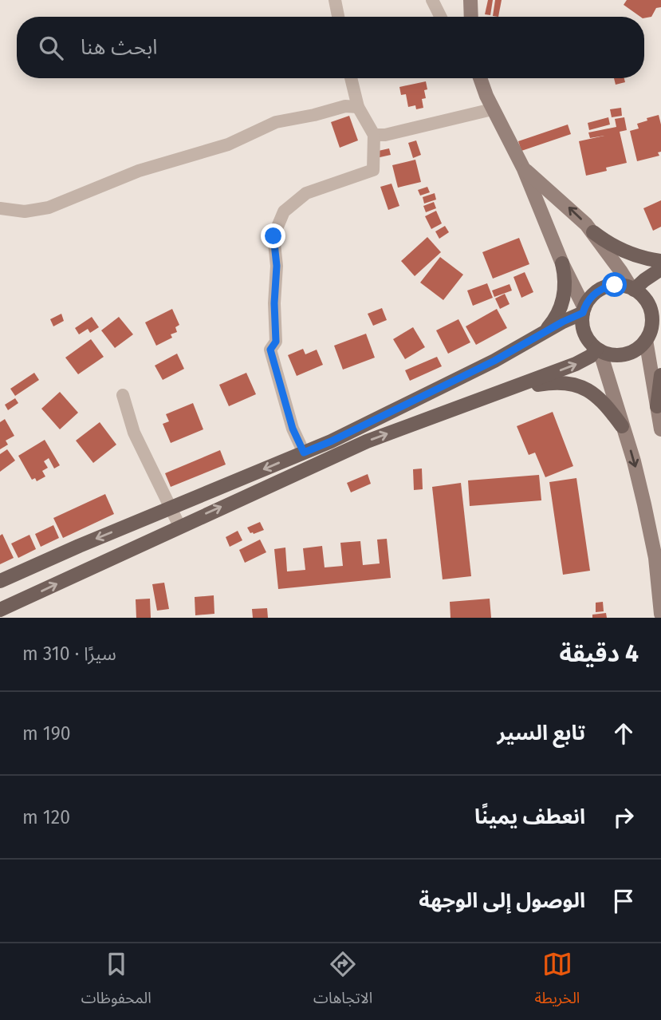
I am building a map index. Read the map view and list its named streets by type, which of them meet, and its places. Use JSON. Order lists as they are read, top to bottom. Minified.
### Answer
{"page":{"search":"ابحث هنا","heading":["4 دقيقة","سيرًا · 310 m"],"list":[["تابع السير","190 m"],["انعطف يمينًا","120 m"],"الوصول إلى الوجهة"],"nav":["الخريطة","الاتجاهات","المحفوظات"]}}
